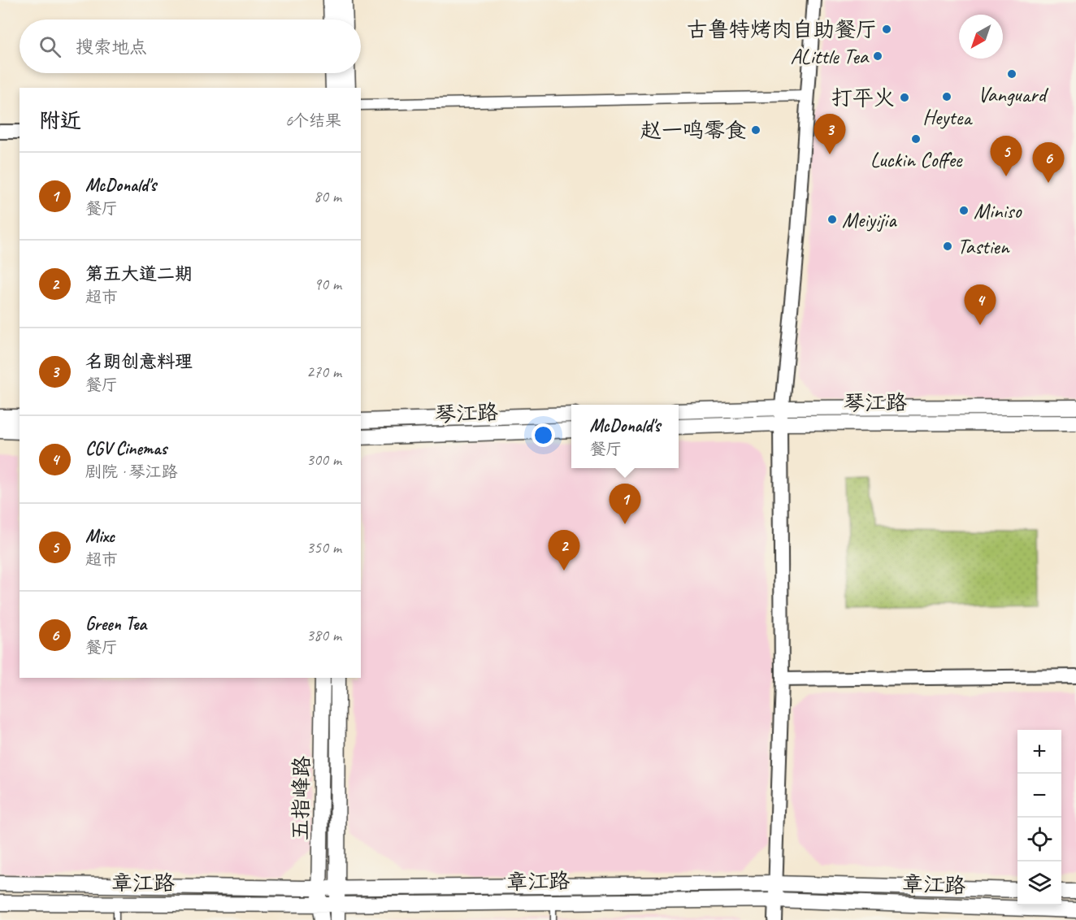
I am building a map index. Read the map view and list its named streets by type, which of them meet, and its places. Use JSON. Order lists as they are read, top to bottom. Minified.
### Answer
{"streets":{"main road":["琴江路","五指峰路","章江路"]},"crossings":[["五指峰路","章江路"]],"places":["古鲁特烤肉自助餐厅","ALittle Tea","Vanguard","Heytea","打平火","赵一鸣零食","Luckin Coffee","Miniso","Meiyijia","Tastien"],"north":"bottom left","page":{"search":"搜索地点","heading":["附近","6个结果"],"pins":["3","5","6","4","1","2"],"list":[{"mark":"1","name":"McDonald's","note":"餐厅","value":"80 m"},{"mark":"2","name":"第五大道二期","note":"超市","value":"90 m"},{"mark":"3","name":"名朗创意料理","note":"餐厅","value":"270 m"},{"mark":"4","name":"CGV Cinemas","note":"剧院 · 琴江路","value":"300 m"},{"mark":"5","name":"Mixc","note":"超市","value":"350 m"},{"mark":"6","name":"Green Tea","note":"餐厅","value":"380 m"}],"popup":["McDonald's","餐厅"],"map_buttons":["+","−"]}}
